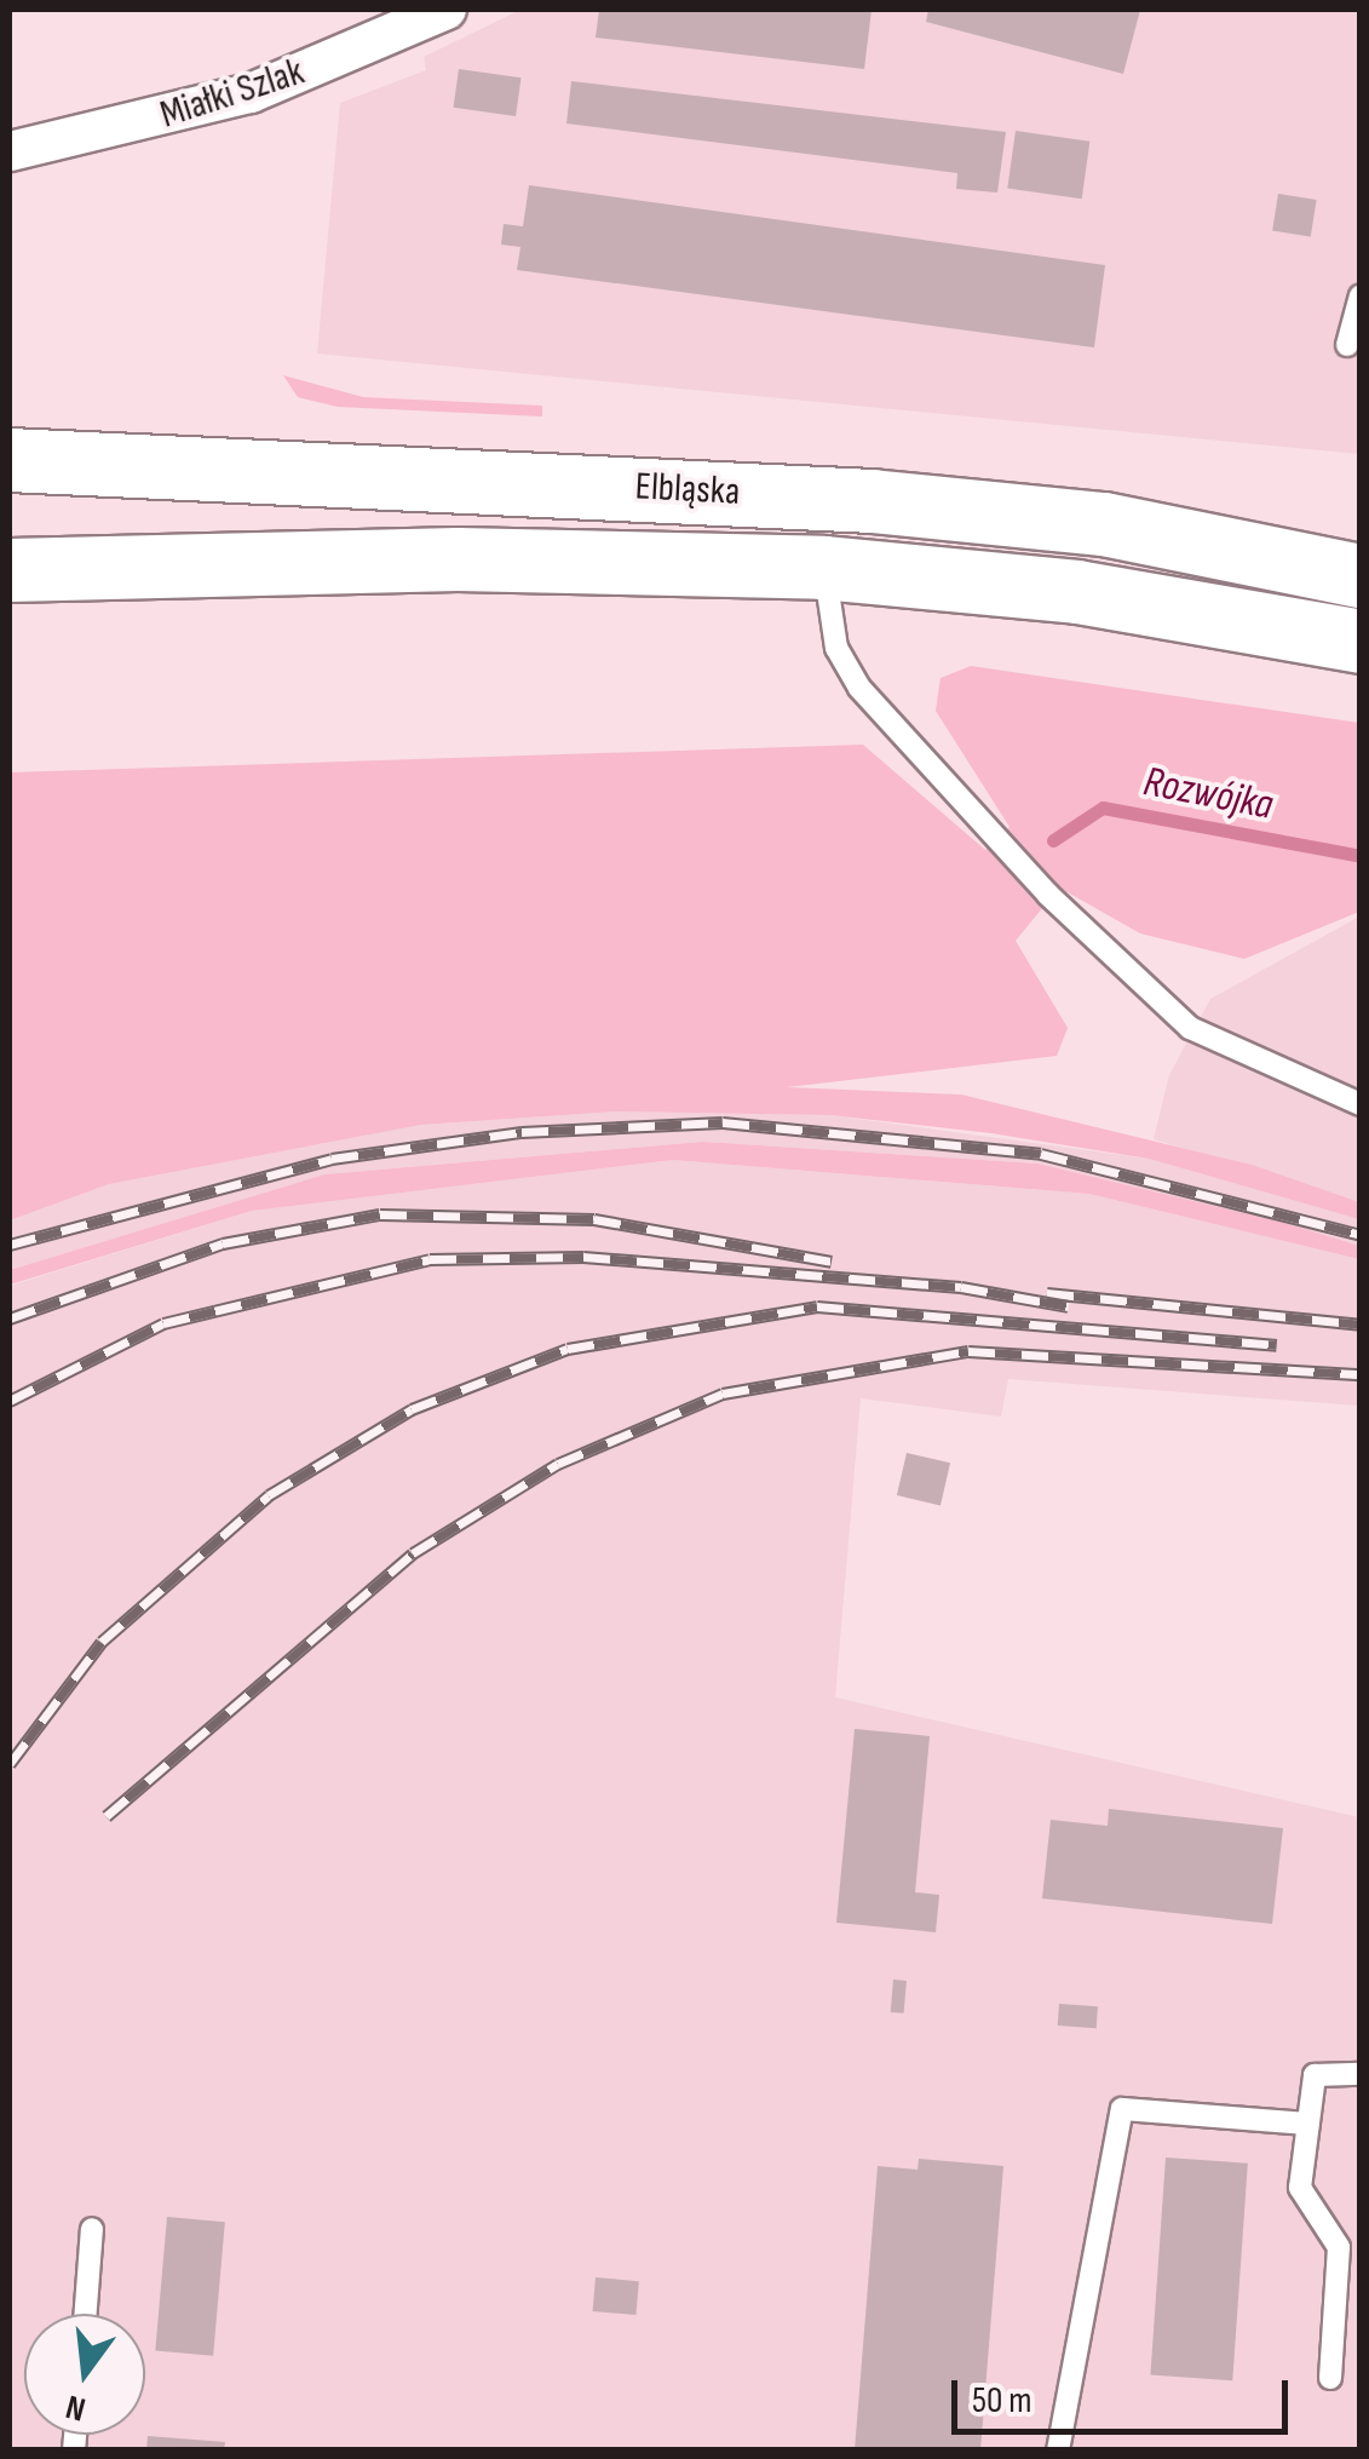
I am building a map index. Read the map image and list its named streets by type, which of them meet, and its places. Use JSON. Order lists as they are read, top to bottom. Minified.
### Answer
{"streets":{"main road":["Elbląska"],"street":["Miałki Szlak"]},"water":["Rozwójka"],"scale_bar":"50 m","north":"bottom"}
